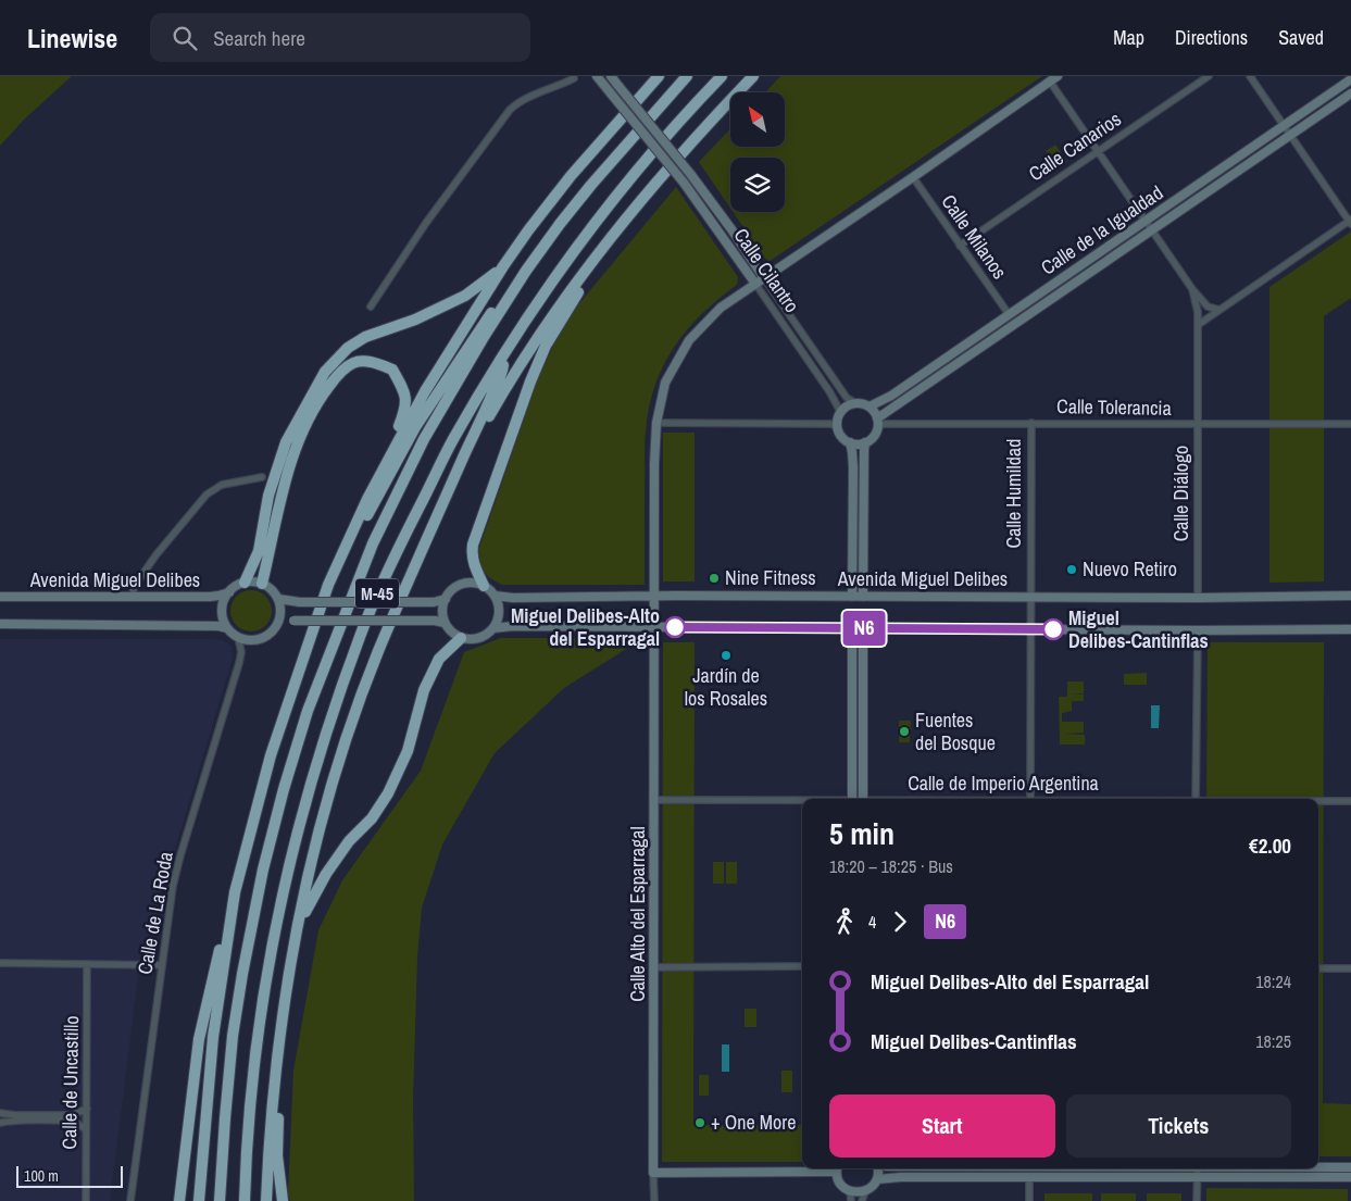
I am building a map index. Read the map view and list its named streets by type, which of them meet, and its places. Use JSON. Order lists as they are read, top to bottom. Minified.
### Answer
{"streets":{"highway":["M-45"],"main road":["Calle de la Igualdad","Calle Cilantro","Avenida Miguel Delibes","Calle Alto del Esparragal"],"street":["Calle Canarios","Calle Milanos","Calle Tolerancia","Calle Humildad","Calle Diálogo","Calle de Imperio Argentina","Calle de La Roda","Calle de Uncastillo"]},"crossings":[["Calle Canarios","Calle Milanos"],["Calle de la Igualdad","Calle Milanos"],["Calle de la Igualdad","Calle Cilantro"],["Calle de la Igualdad","Calle Tolerancia"],["Calle Milanos","Calle Alto del Esparragal"],["Calle Cilantro","Calle Tolerancia"],["Calle Cilantro","Calle Alto del Esparragal"],["Calle Tolerancia","Calle Humildad"],["Calle Tolerancia","Calle Diálogo"],["Calle Humildad","Avenida Miguel Delibes"],["Calle Diálogo","Avenida Miguel Delibes"],["Avenida Miguel Delibes","Calle de La Roda"],["Avenida Miguel Delibes","Calle Alto del Esparragal"],["Calle de Imperio Argentina","Calle Alto del Esparragal"]],"places":["Nuevo Retiro","Nine Fitness","Miguel Delibes-Alto del Esparragal","Miguel Delibes-Cantinflas","Jardín de los Rosales","Fuentes del Bosque","+ One More"],"lines":["bus line N6"],"scale_bar":"100 m","north":"top left","page":{"header":"Linewise","search":"Search here","nav":["Map","Directions","Saved"],"on_map":"N6","heading":["5 min","18:20 – 18:25 · Bus","€2.00"],"legs":["4","N6"],"list":[{"name":"Miguel Delibes-Alto del Esparragal","value":"18:24"},{"name":"Miguel Delibes-Cantinflas","value":"18:25"}],"buttons":["Start","Tickets"],"scale":"100 m"}}
